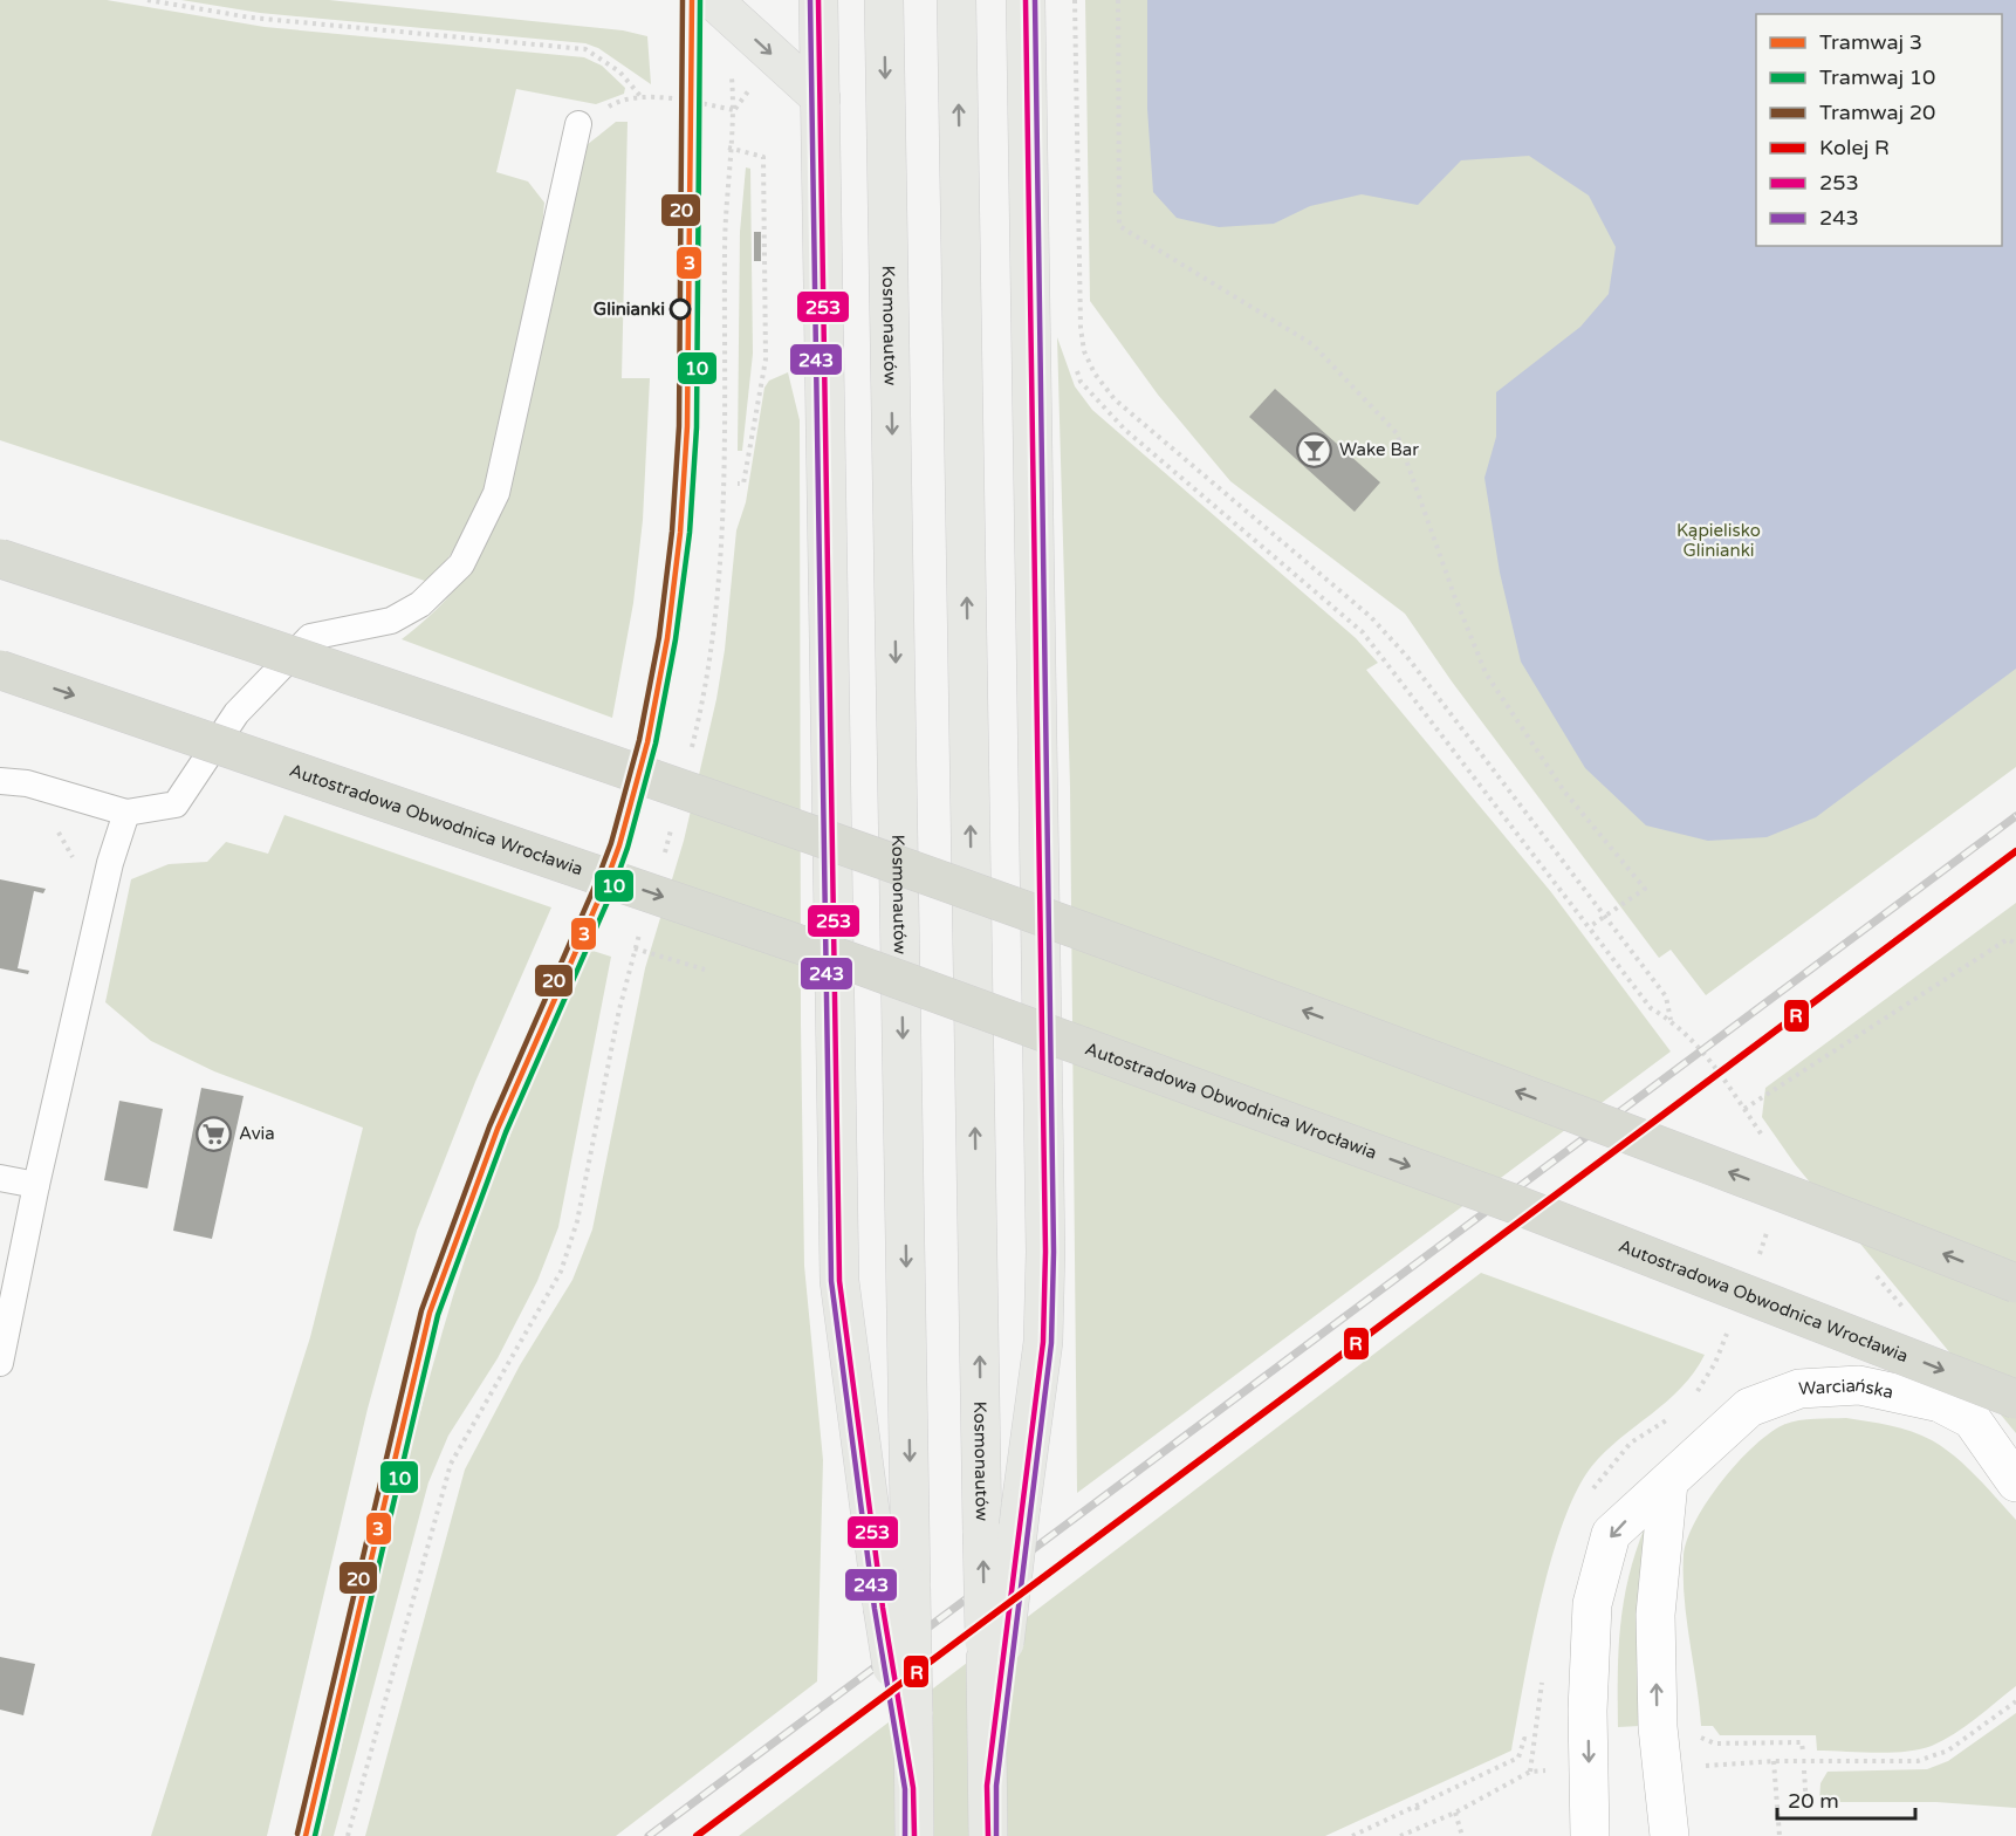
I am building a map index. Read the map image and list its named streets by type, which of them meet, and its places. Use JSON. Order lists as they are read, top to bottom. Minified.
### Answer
{"streets":{"highway":["Autostradowa Obwodnica Wrocławia"],"main road":["Kosmonautów"],"street":["Warciańska"]},"parks":["Kąpielisko Glinianki"],"places":{"other":["Glinianki"],"bar":["Wake Bar"],"supermarket":["Avia"]},"lines":["tram line 3","tram line 10","tram line 20","transit line 253","transit line 243","rail line R"],"legend":["Tramwaj 3","Tramwaj 10","Tramwaj 20","Kolej R","253","243"],"scale_bar":"20 m"}
